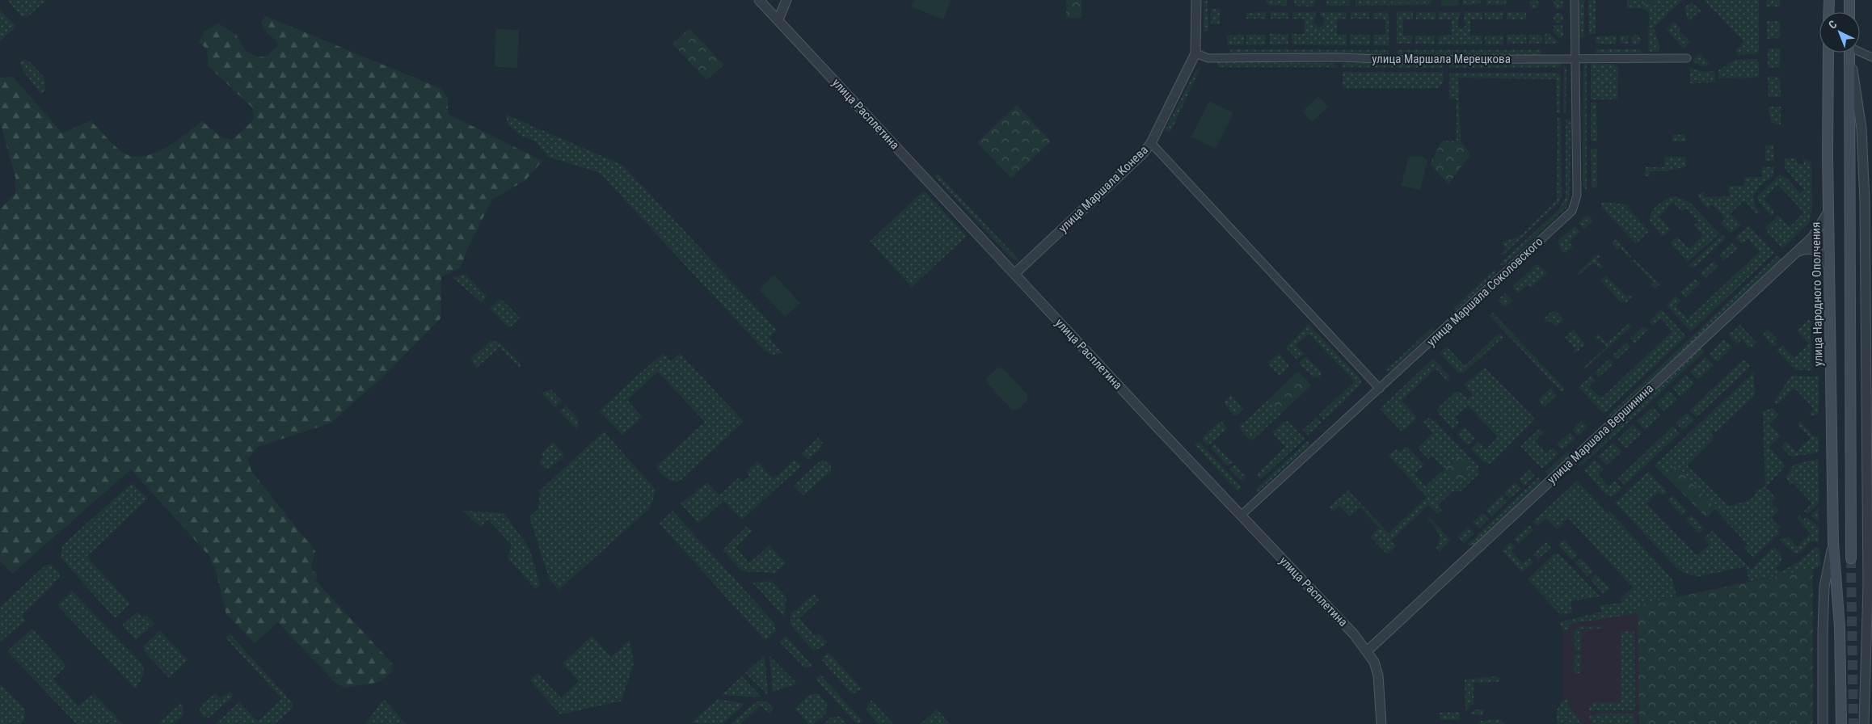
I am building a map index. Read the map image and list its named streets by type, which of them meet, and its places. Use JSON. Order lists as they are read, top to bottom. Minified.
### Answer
{"streets":{"main road":["улица Народного Ополчения"],"street":["улица Маршала Мерецкова","улица Расплетина","улица Маршала Конева","улица Маршала Соколовского","улица Маршала Вершинина"]},"crossings":[["улица Маршала Мерецкова","улица Маршала Конева"],["улица Маршала Мерецкова","улица Маршала Соколовского"],["улица Расплетина","улица Маршала Конева"],["улица Расплетина","улица Маршала Соколовского"],["улица Расплетина","улица Маршала Вершинина"],["улица Народного Ополчения","улица Маршала Вершинина"]],"north":"top left"}
